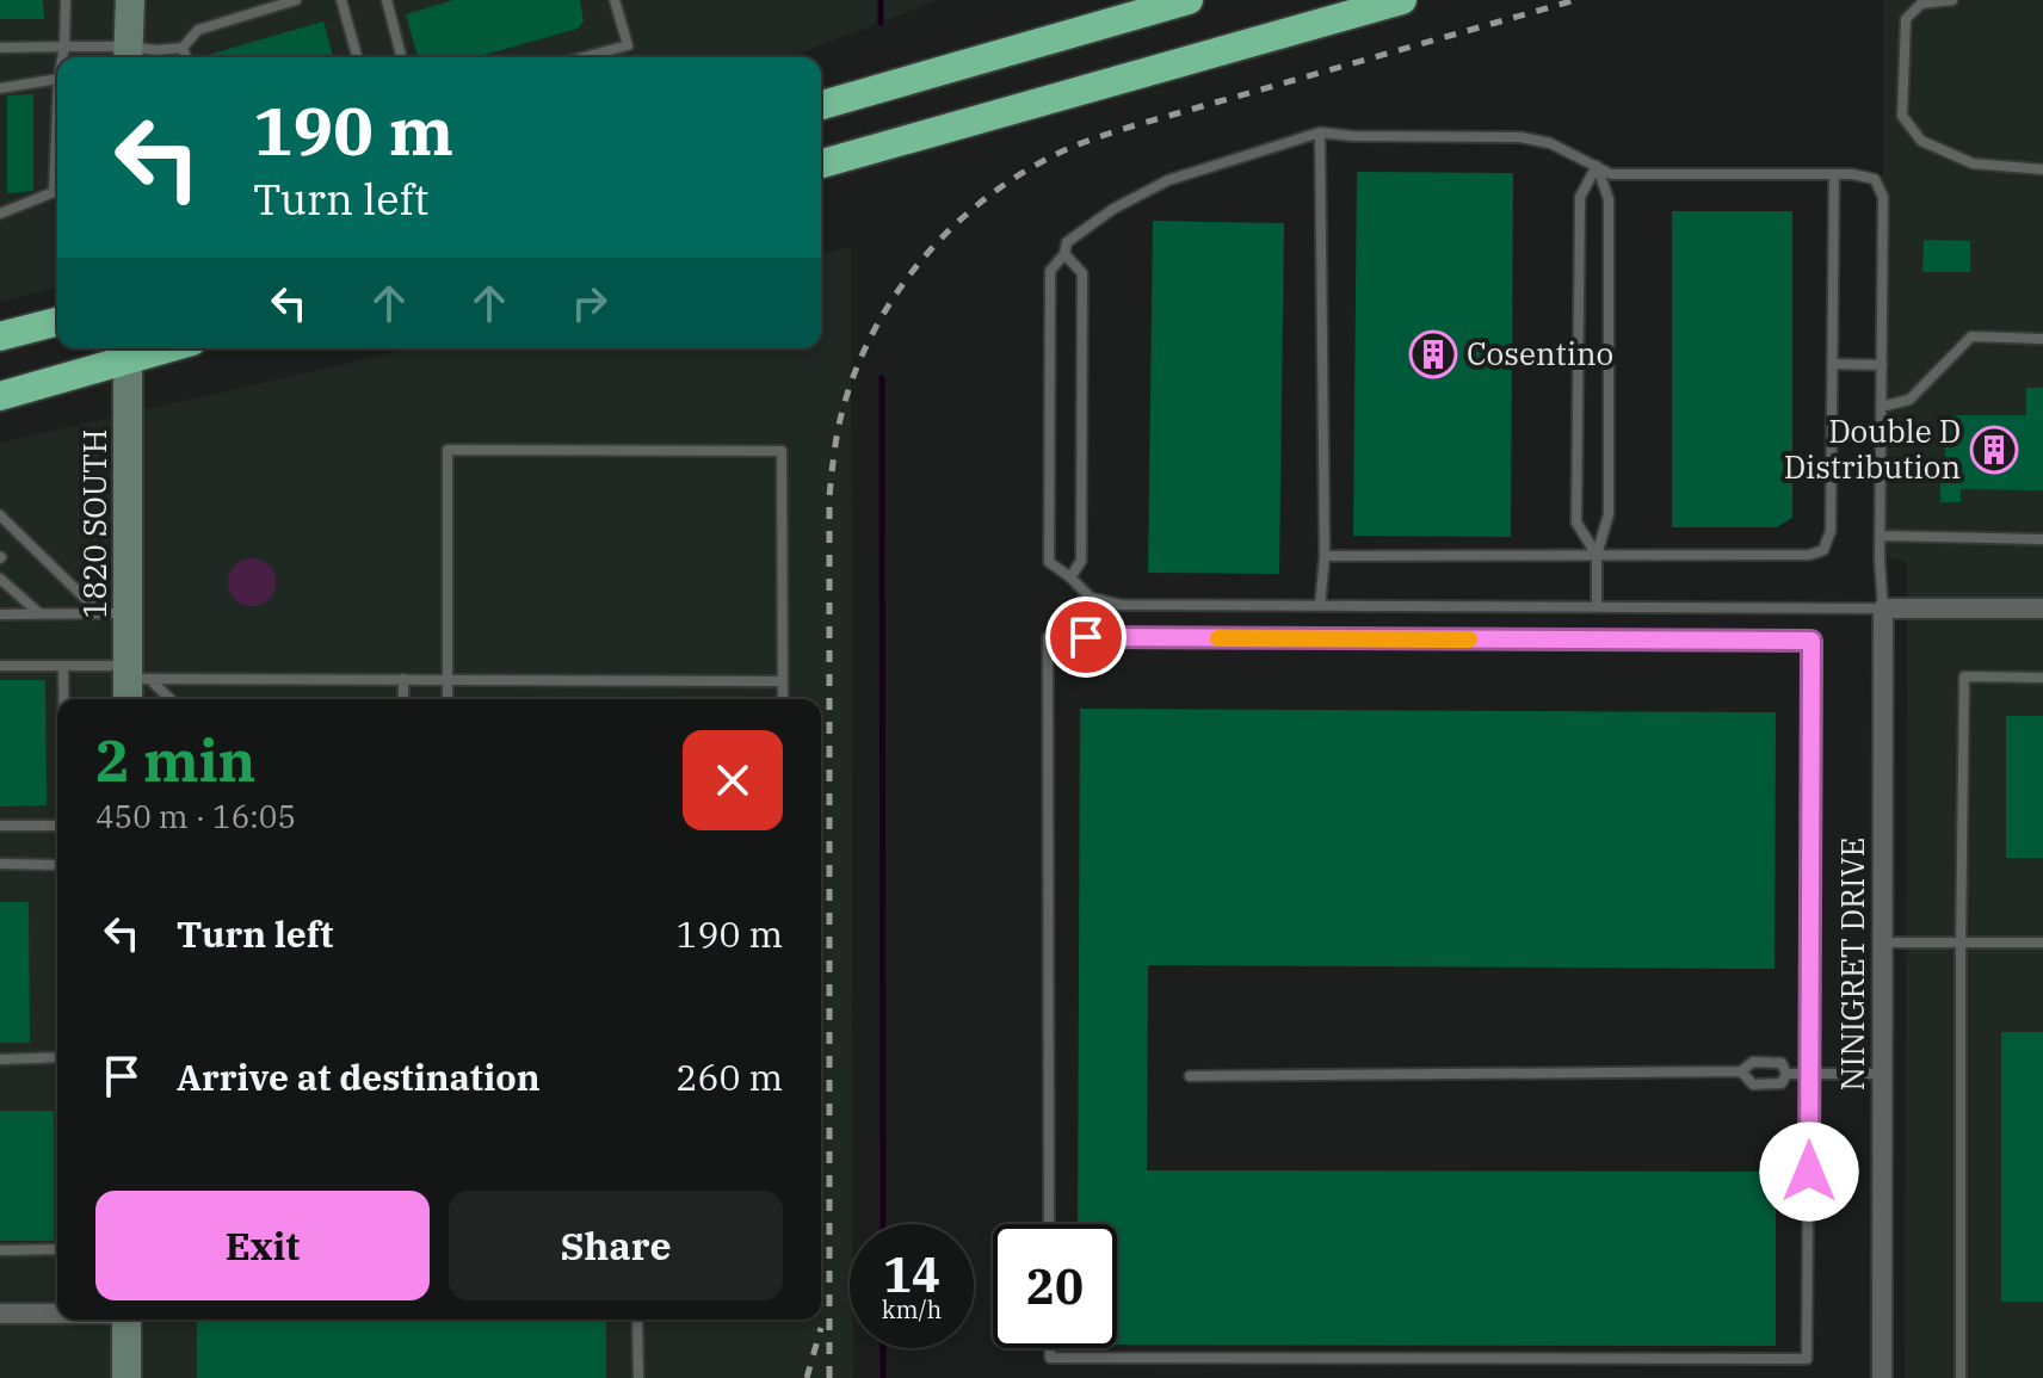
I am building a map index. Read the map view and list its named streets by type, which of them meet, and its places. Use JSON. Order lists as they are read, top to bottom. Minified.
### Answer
{"streets":{"street":["1820 SOUTH","NINIGRET DRIVE"]},"places":{"building":["Cosentino","Double D Distribution"]},"page":{"turn":["190 m","Turn left"],"heading":["2 min","450 m · 16:05"],"list":[{"name":"Turn left","value":"190 m"},{"name":"Arrive at destination","value":"260 m"}],"buttons":["Exit","Share"],"speed":"14 km/h","limit":"20"}}
